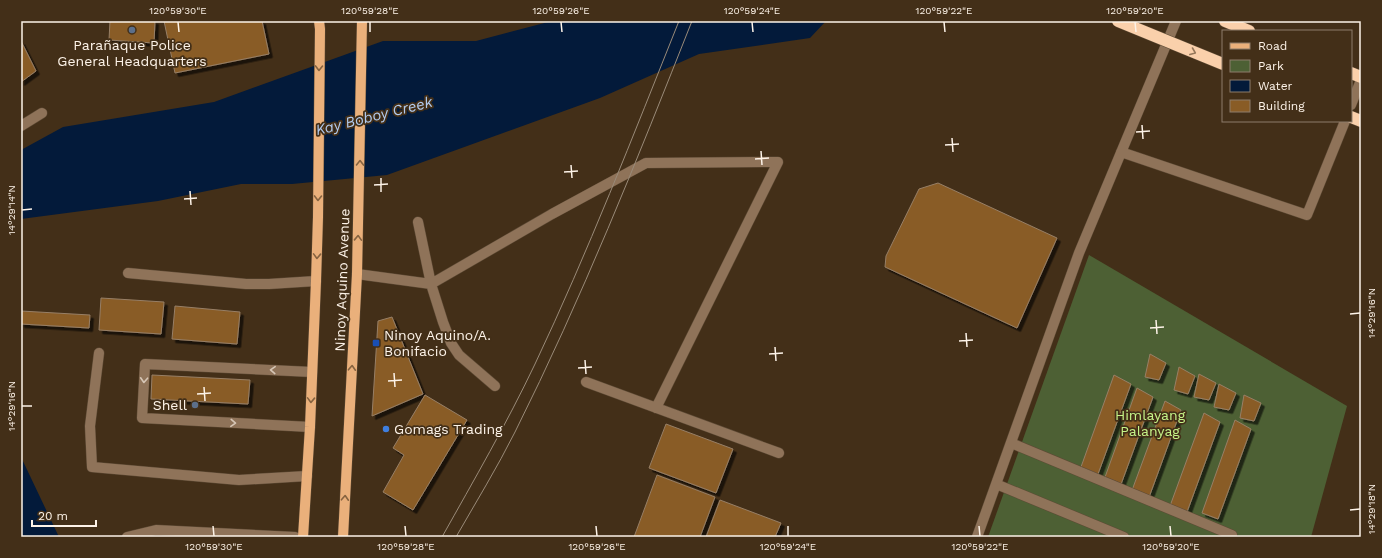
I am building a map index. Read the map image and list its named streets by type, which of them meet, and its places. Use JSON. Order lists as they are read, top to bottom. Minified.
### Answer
{"streets":{"main road":["Ninoy Aquino Avenue"]},"water":["Kay Boboy Creek"],"parks":["Himlayang Palanyag"],"places":{"other":["Parañaque Police General Headquarters","Shell","Gomags Trading"],"transit":["Ninoy Aquino/A. Bonifacio"]},"legend":["Road","Park","Water","Building"],"scale_bar":"20 m","coordinates":["120°59'30\"E","120°59'28\"E","120°59'26\"E","120°59'24\"E","120°59'22\"E","120°59'20\"E","14°29'14\"N","14°29'16\"N","14°29'18\"N"]}
